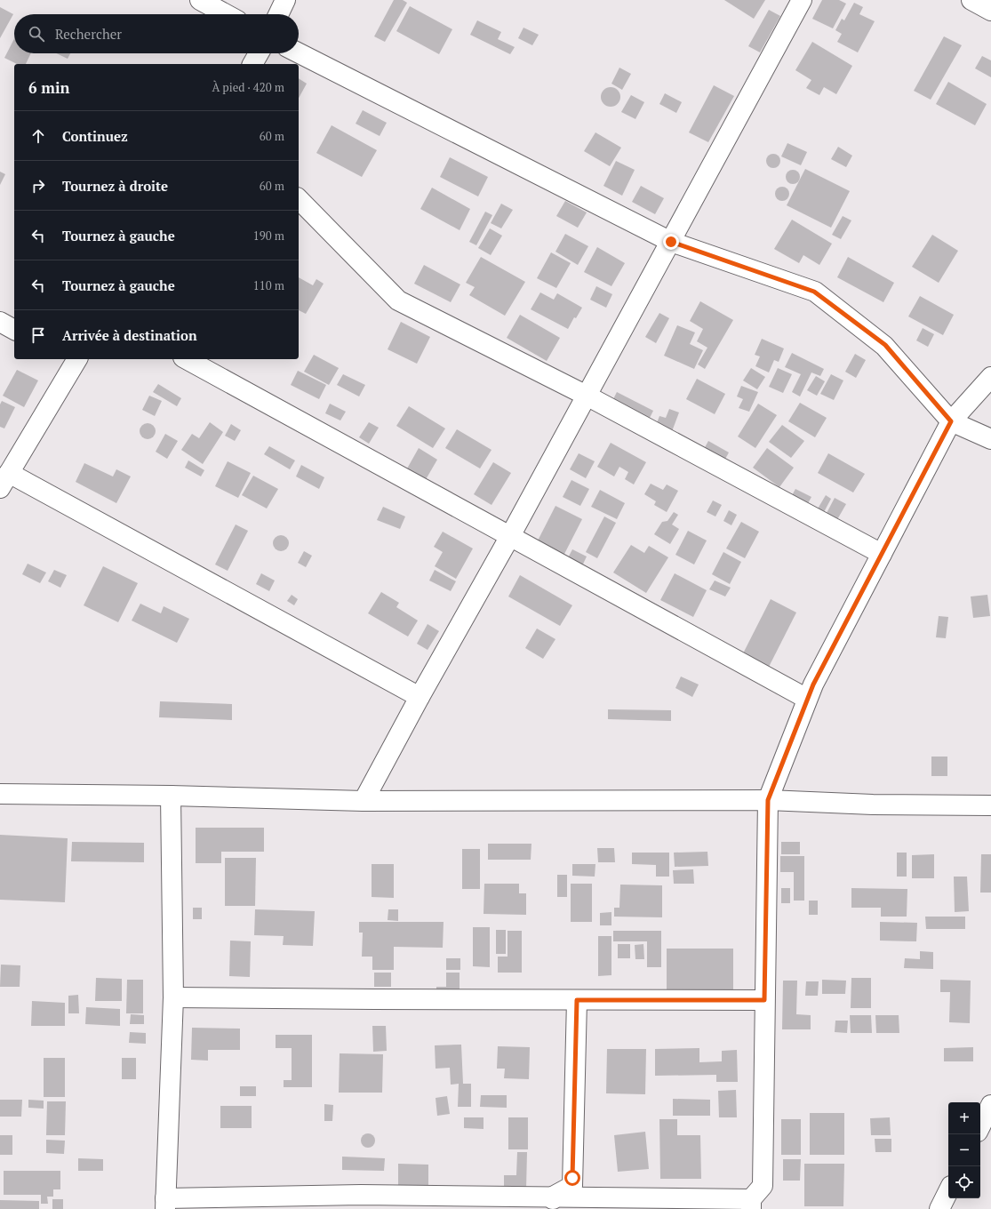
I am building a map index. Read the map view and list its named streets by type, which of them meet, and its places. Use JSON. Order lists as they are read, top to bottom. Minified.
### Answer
{"page":{"search":"Rechercher","heading":["6 min","À pied · 420 m"],"list":[["Continuez","60 m"],["Tournez à droite","60 m"],["Tournez à gauche","190 m"],["Tournez à gauche","110 m"],"Arrivée à destination"],"map_buttons":["+","−"]}}
